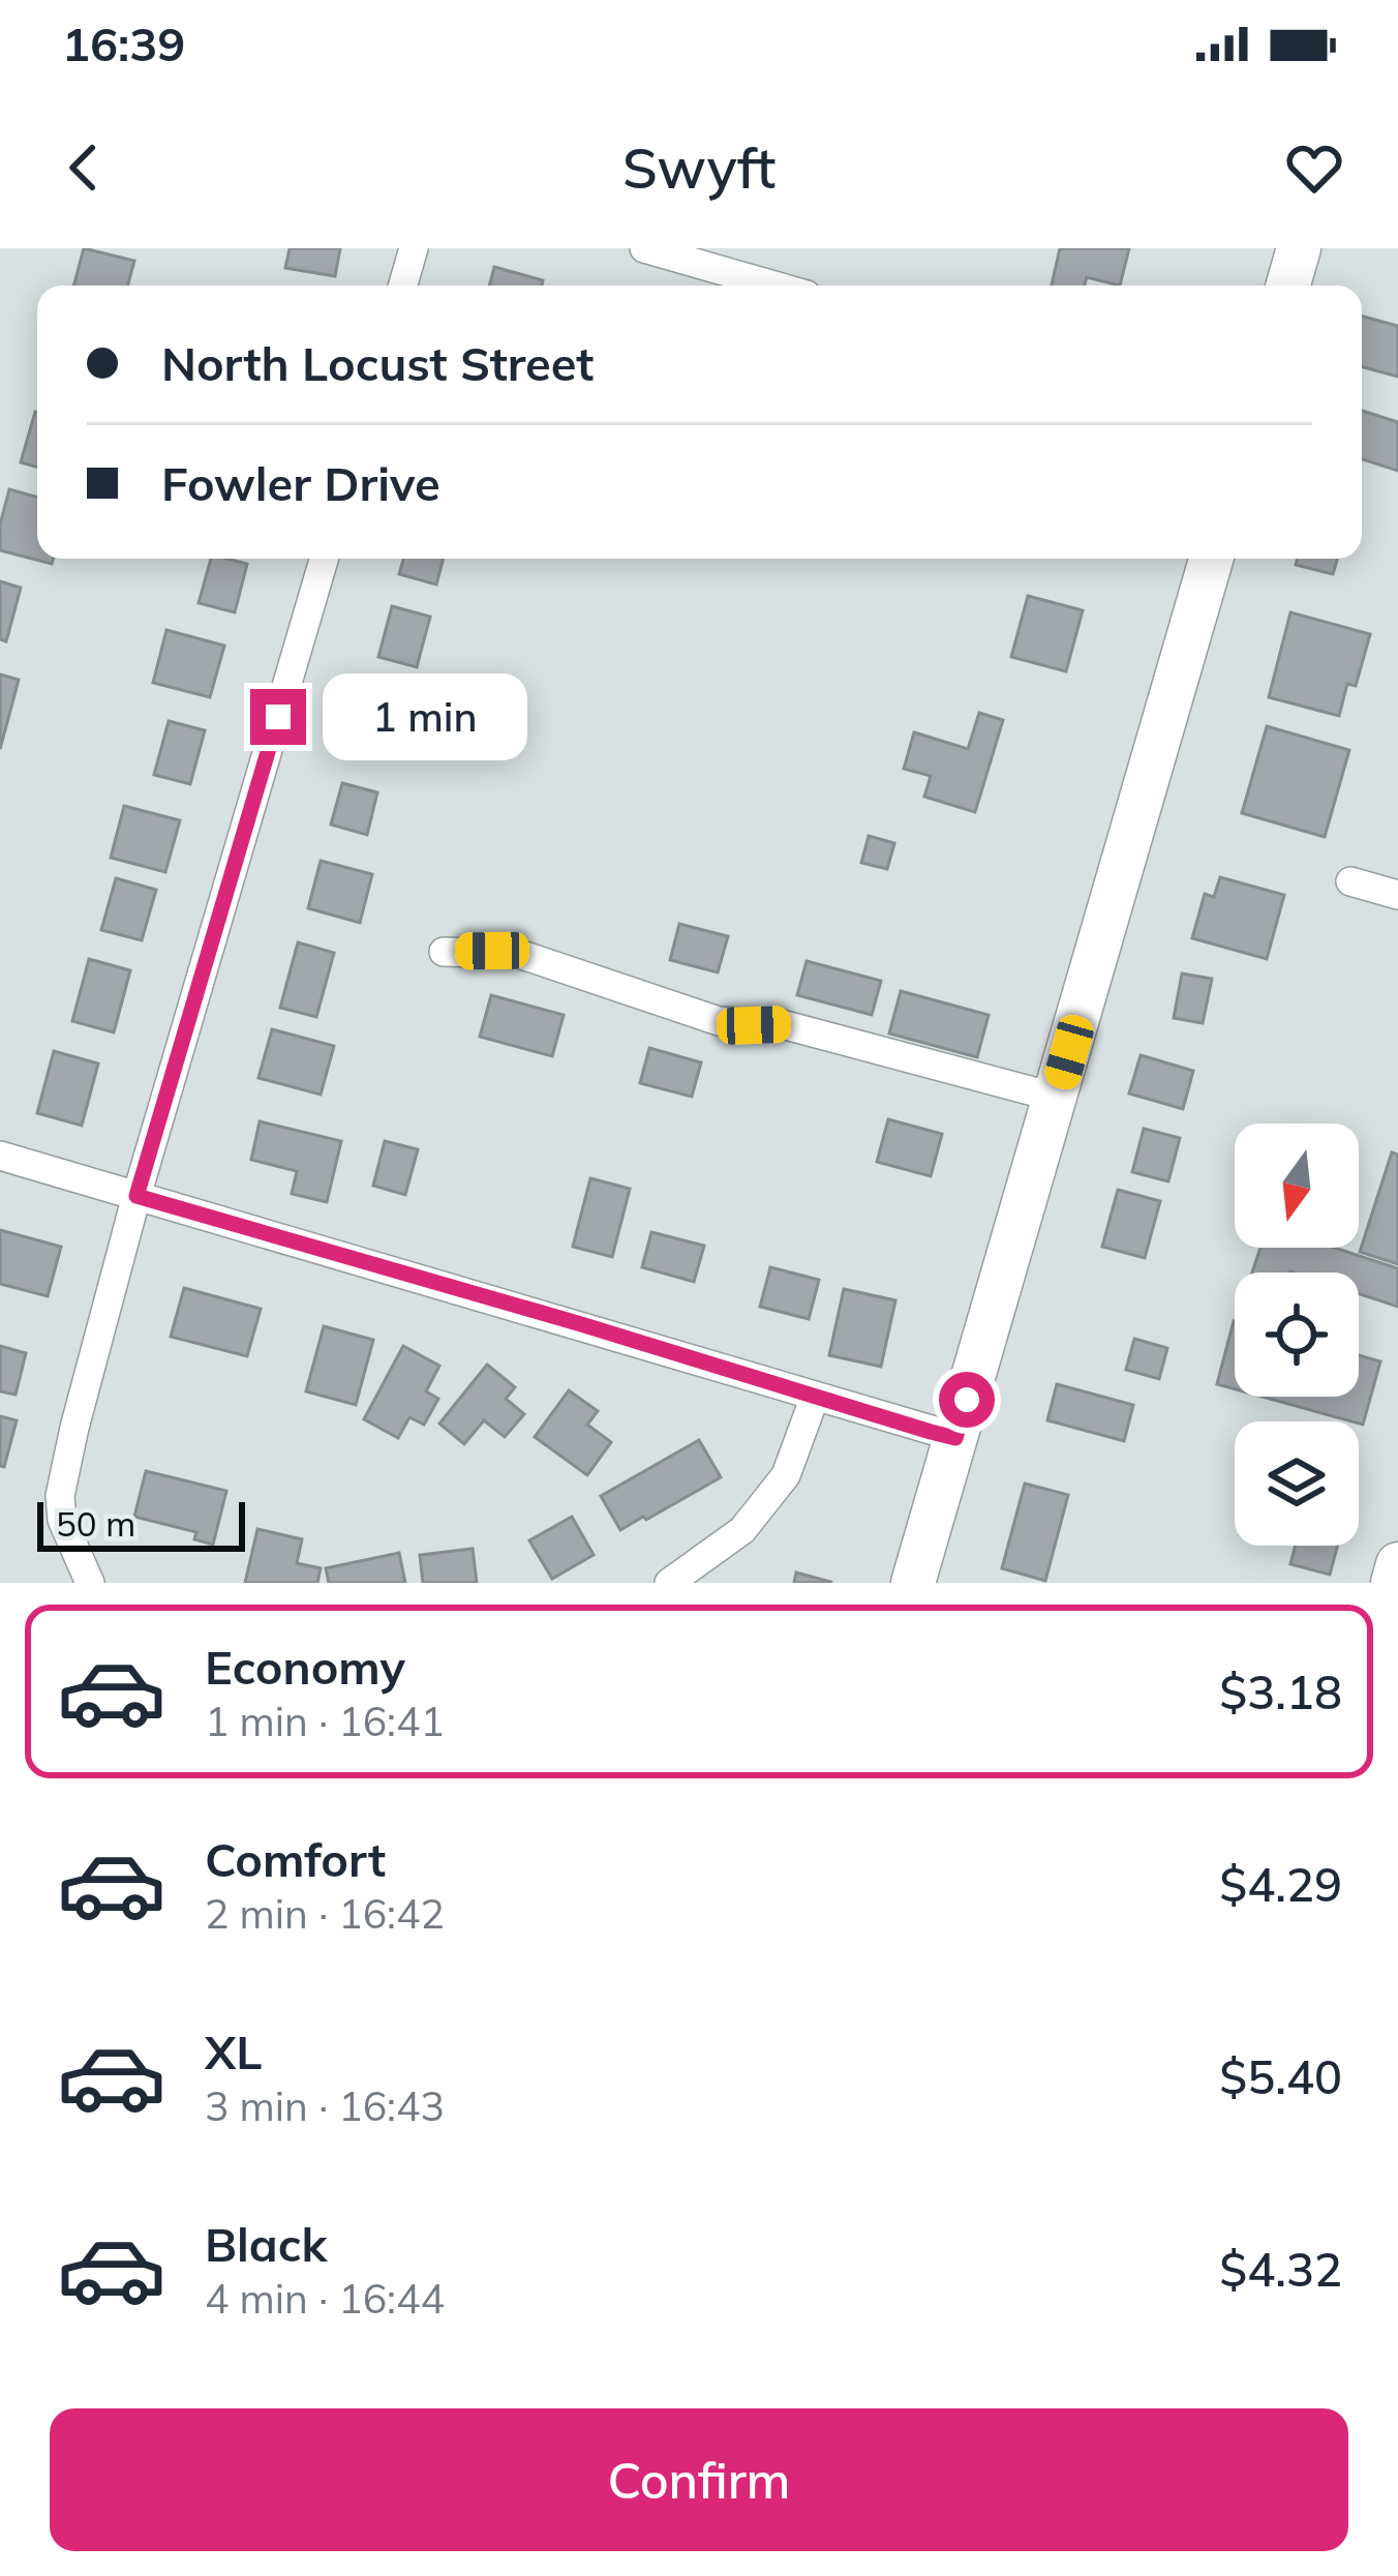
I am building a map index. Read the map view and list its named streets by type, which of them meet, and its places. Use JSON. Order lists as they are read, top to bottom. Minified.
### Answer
{"scale_bar":"50 m","north":"bottom","page":{"status":"16:39","header":"Swyft","banner":["North Locust Street","Fowler Drive"],"bubble":"1 min","scale":"50 m","list":[{"name":"Economy","note":"1 min · 16:41","value":"$3.18"},{"name":"Comfort","note":"2 min · 16:42","value":"$4.29"},{"name":"XL","note":"3 min · 16:43","value":"$5.40"},{"name":"Black","note":"4 min · 16:44","value":"$4.32"}],"buttons":"Confirm"}}
